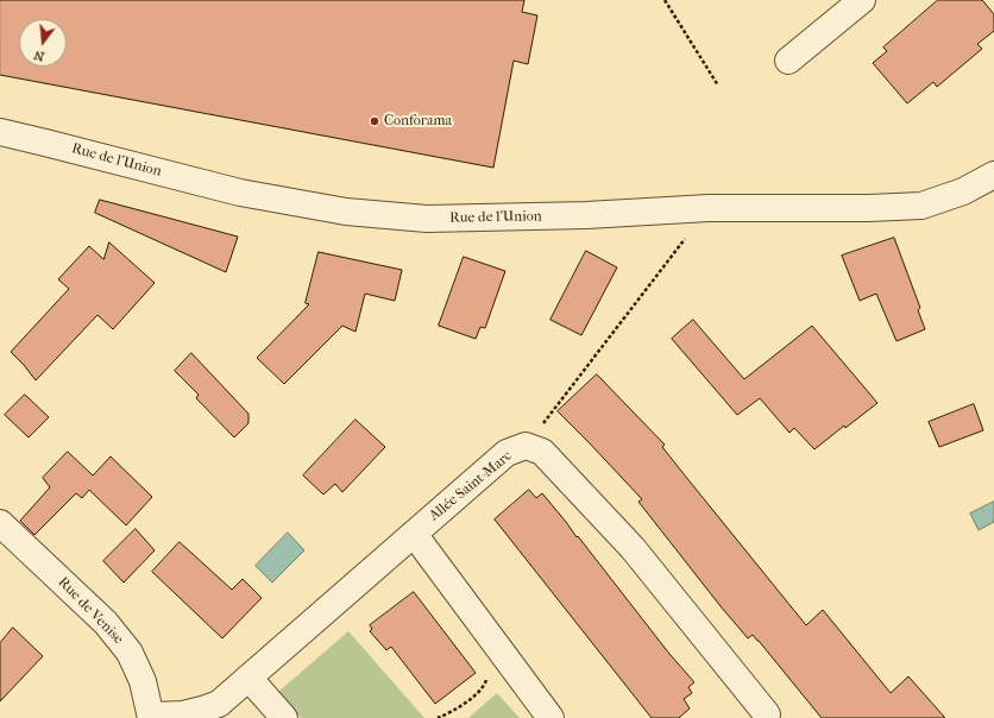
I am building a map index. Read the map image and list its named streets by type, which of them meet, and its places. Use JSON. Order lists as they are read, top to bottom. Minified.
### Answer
{"streets":{"street":["Rue de l'Union","Allée Saint-Marc","Rue de Venise"]},"crossings":[["Allée Saint-Marc","Rue de Venise"]],"places":["Conforama"],"north":"bottom"}
